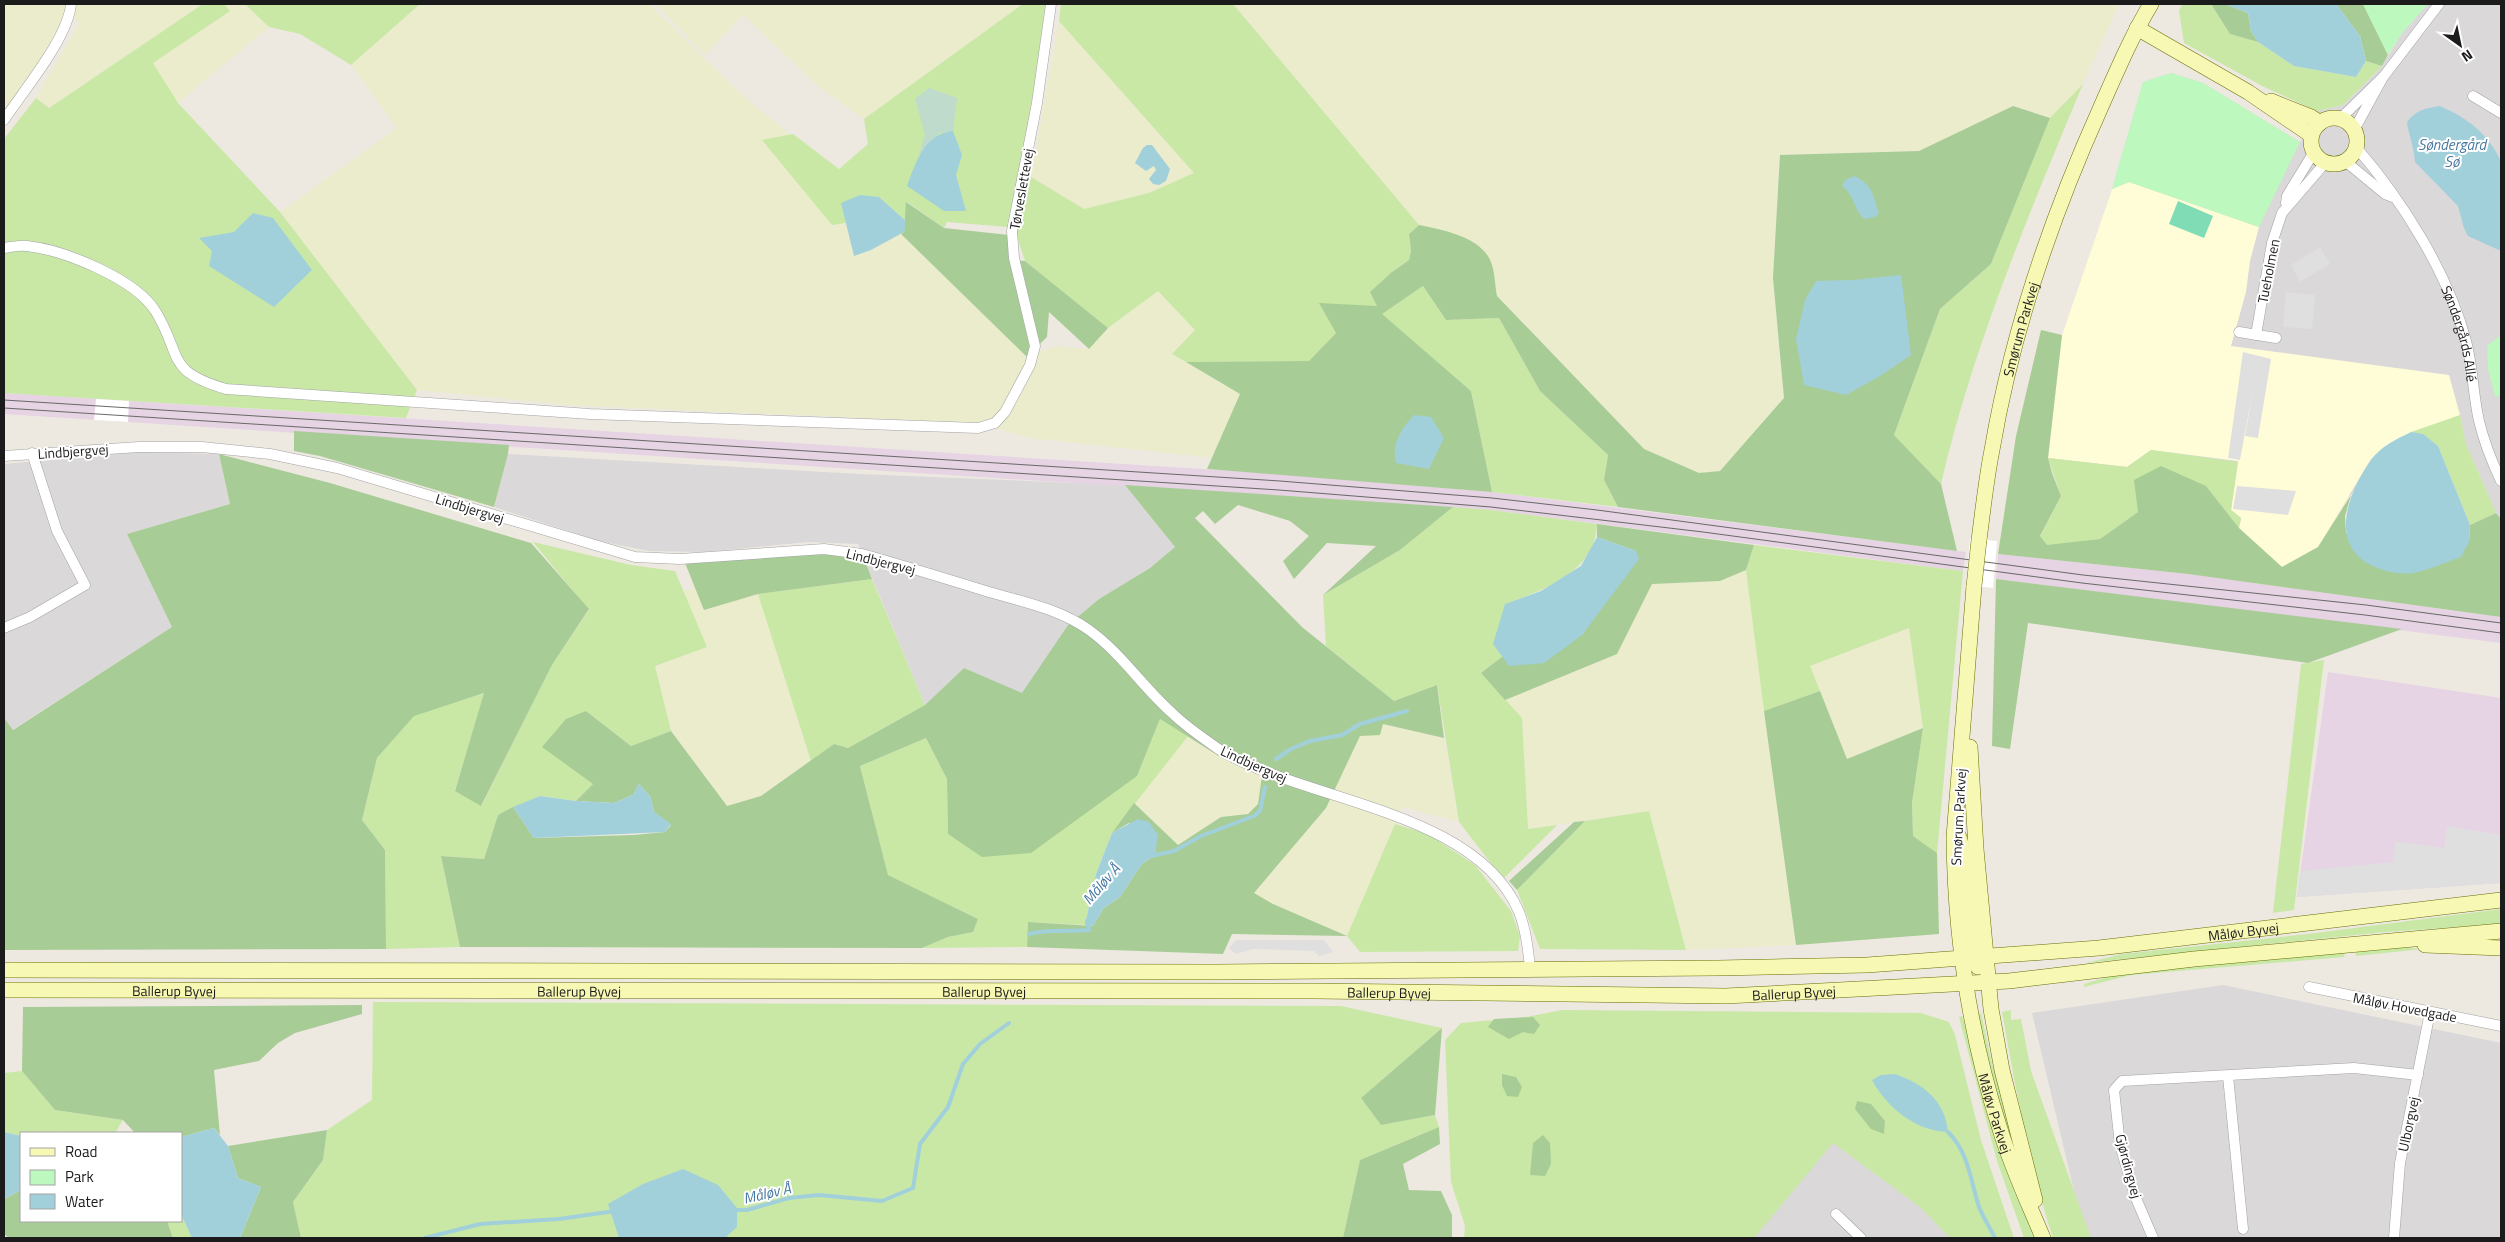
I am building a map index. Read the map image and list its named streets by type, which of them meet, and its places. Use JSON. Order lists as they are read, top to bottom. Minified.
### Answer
{"streets":{"main road":["Smørum Parkvej","Måløv Byvej","Ballerup Byvej","Måløv Parkvej"],"street":["Tørveslettevej","Tueholmen","Søndergårds Allé","Lindbjergvej","Måløv Hovedgade","Ulborgvej","Gjørdingvej"]},"crossings":[["Tueholmen","Søndergårds Allé"],["Smørum Parkvej","Måløv Byvej"],["Smørum Parkvej","Ballerup Byvej"],["Smørum Parkvej","Måløv Parkvej"],["Lindbjergvej","Ballerup Byvej"],["Måløv Byvej","Ballerup Byvej"],["Måløv Byvej","Måløv Parkvej"],["Ballerup Byvej","Måløv Parkvej"],["Måløv Hovedgade","Ulborgvej"],["Ulborgvej","Gjørdingvej"]],"water":["Søndergård Sø","Måløv Å"],"legend":["Road","Park","Water"],"north":"bottom right"}
